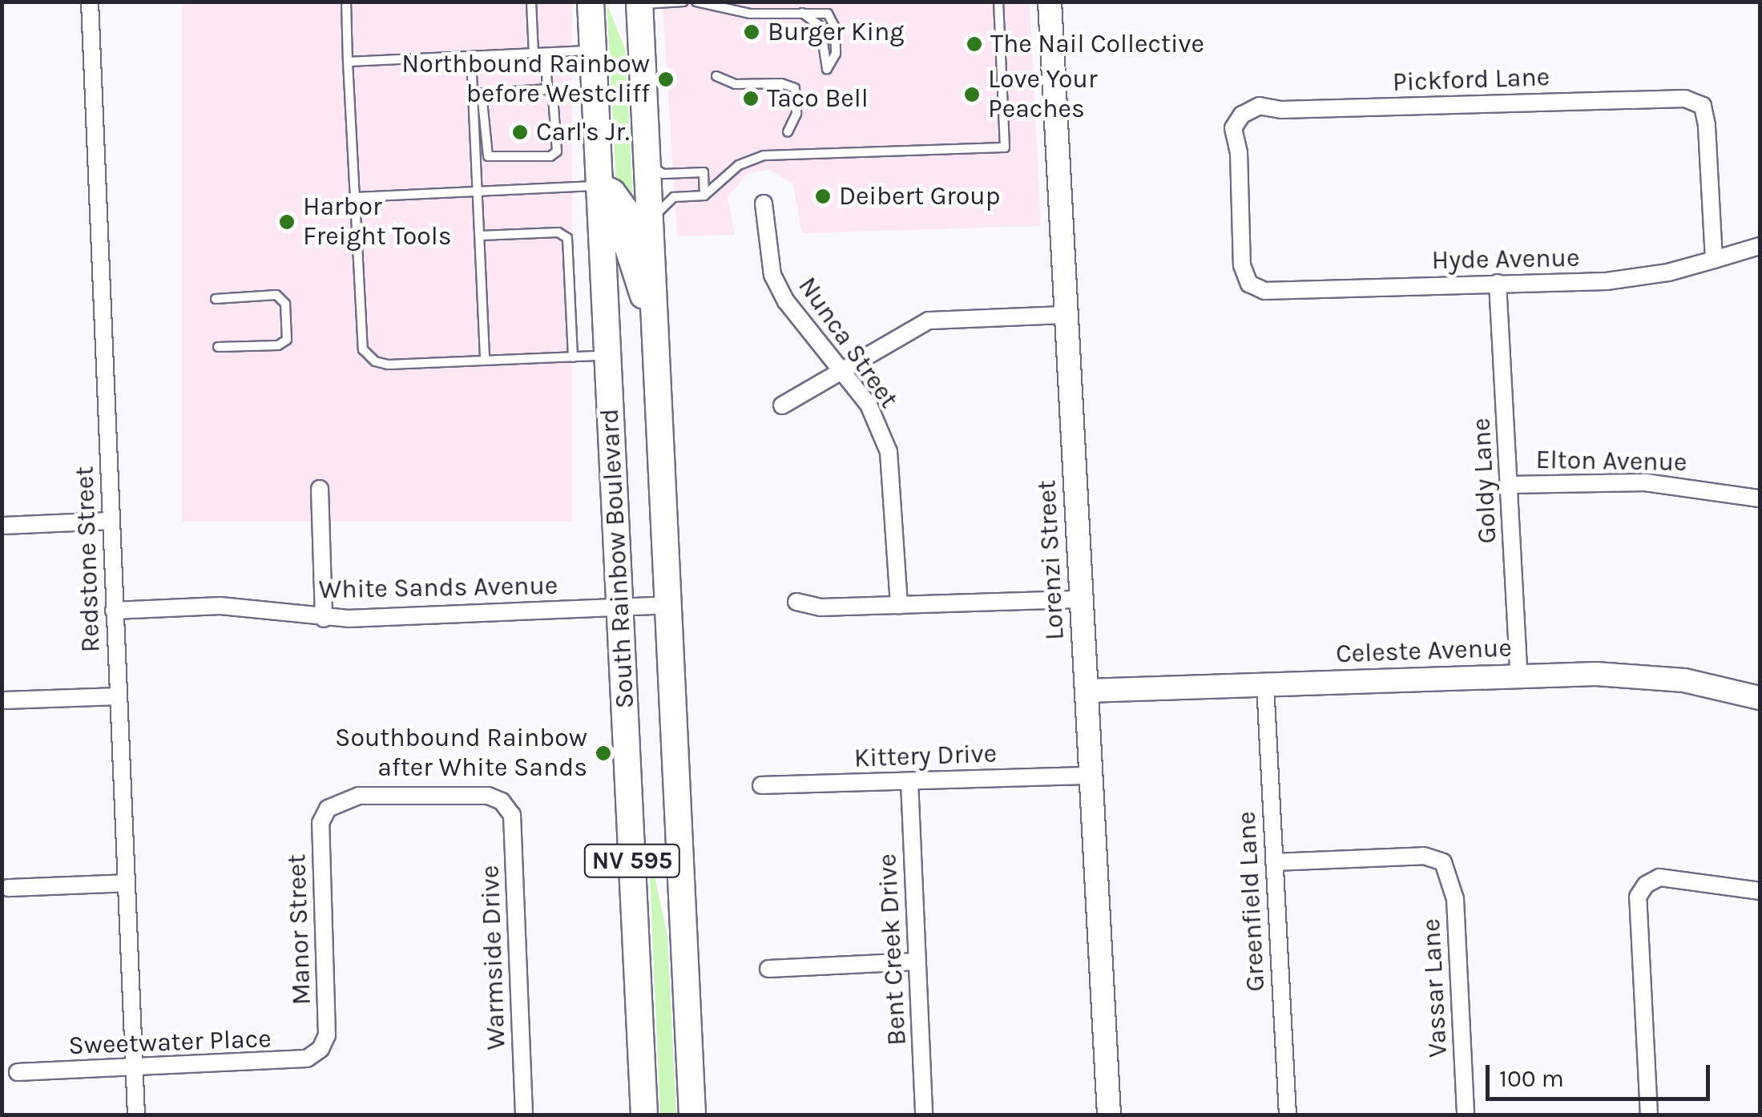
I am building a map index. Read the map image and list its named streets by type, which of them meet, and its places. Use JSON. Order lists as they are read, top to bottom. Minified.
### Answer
{"streets":{"main road":["South Rainbow Boulevard","NV 595"],"street":["Pickford Lane","Hyde Avenue","Nunca Street","Elton Avenue","Goldy Lane","Redstone Street","Lorenzi Street","White Sands Avenue","Celeste Avenue","Kittery Drive","Greenfield Lane","Manor Street","Bent Creek Drive","Warmside Drive","Vassar Lane","Sweetwater Place"]},"crossings":[["Pickford Lane","Hyde Avenue"],["Hyde Avenue","Goldy Lane"],["Elton Avenue","Goldy Lane"],["Goldy Lane","Celeste Avenue"],["South Rainbow Boulevard","White Sands Avenue"],["Redstone Street","White Sands Avenue"],["Redstone Street","Sweetwater Place"],["Lorenzi Street","Celeste Avenue"],["Lorenzi Street","Kittery Drive"],["Celeste Avenue","Greenfield Lane"],["Kittery Drive","Bent Creek Drive"],["Greenfield Lane","Vassar Lane"],["Manor Street","Warmside Drive"],["Manor Street","Sweetwater Place"]],"places":["Burger King","The Nail Collective","Northbound Rainbow before Westcliff","Love Your Peaches","Taco Bell","Carl's Jr.","Deibert Group","Harbor Freight Tools","Southbound Rainbow after White Sands"],"scale_bar":"100 m"}
